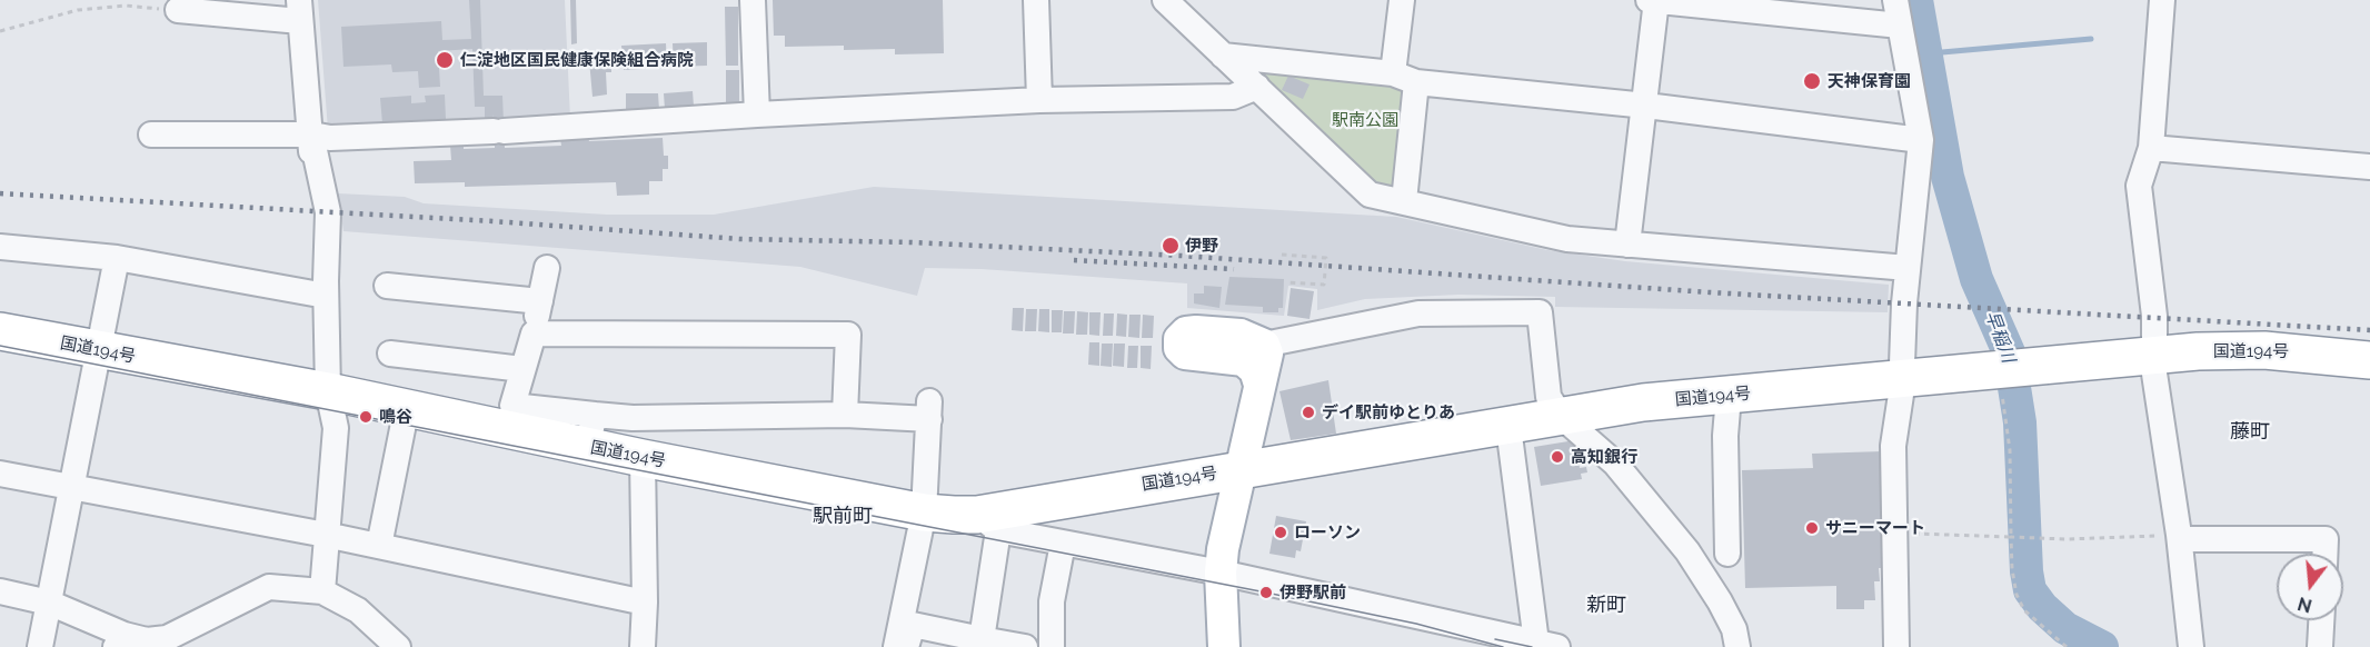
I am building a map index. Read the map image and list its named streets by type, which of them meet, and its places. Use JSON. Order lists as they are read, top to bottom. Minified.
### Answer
{"streets":{"highway":["国道194号"]},"districts":["藤町","駅前町","新町"],"water":["早稲川"],"parks":["駅南公園"],"places":["仁淀地区国民健康保険組合病院","天神保育園","伊野","デイ駅前ゆとりあ","鳴谷","高知銀行","サニーマート","ローソン","伊野駅前"],"north":"bottom"}
